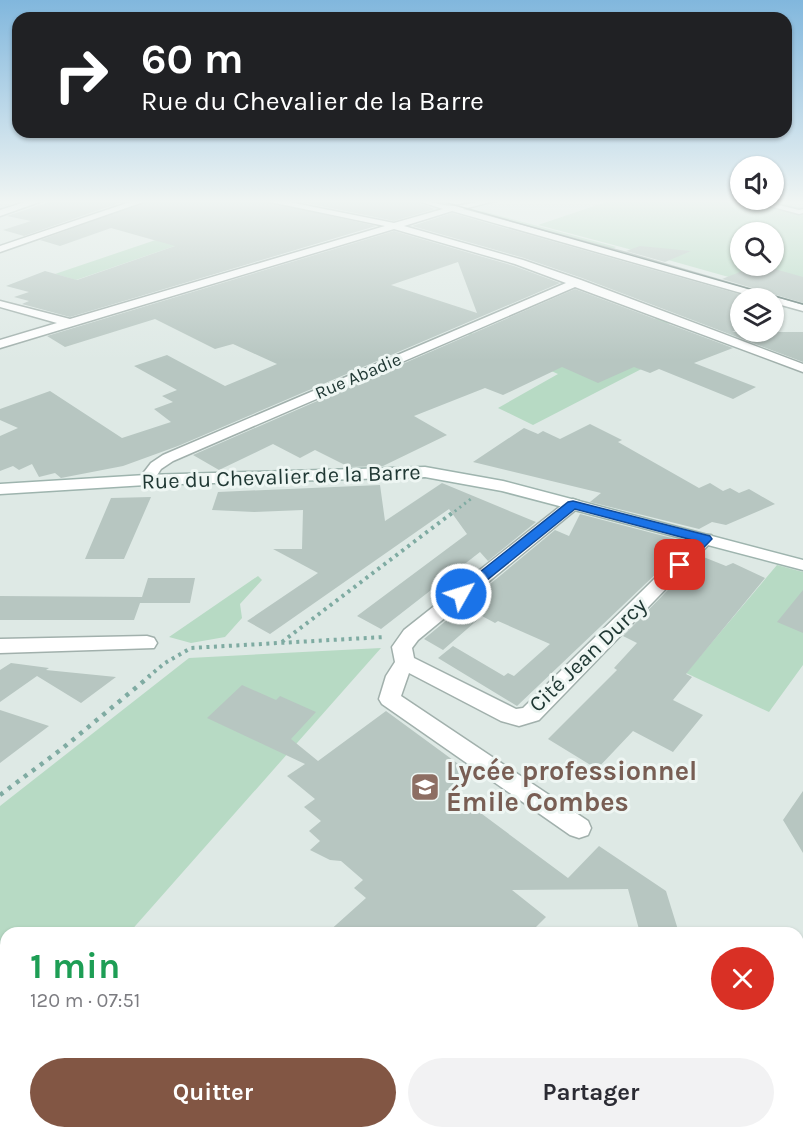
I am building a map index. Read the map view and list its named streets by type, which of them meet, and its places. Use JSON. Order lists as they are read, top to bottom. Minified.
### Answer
{"streets":{"street":["Rue Abadie","Rue du Chevalier de la Barre","Cité Jean Durcy"]},"crossings":[["Rue Abadie","Rue du Chevalier de la Barre"],["Rue du Chevalier de la Barre","Cité Jean Durcy"]],"places":{"school or university":["Lycée professionnel Émile Combes"]},"page":{"turn":["60 m","Rue du Chevalier de la Barre"],"heading":["1 min","120 m · 07:51"],"buttons":["Quitter","Partager"]}}
